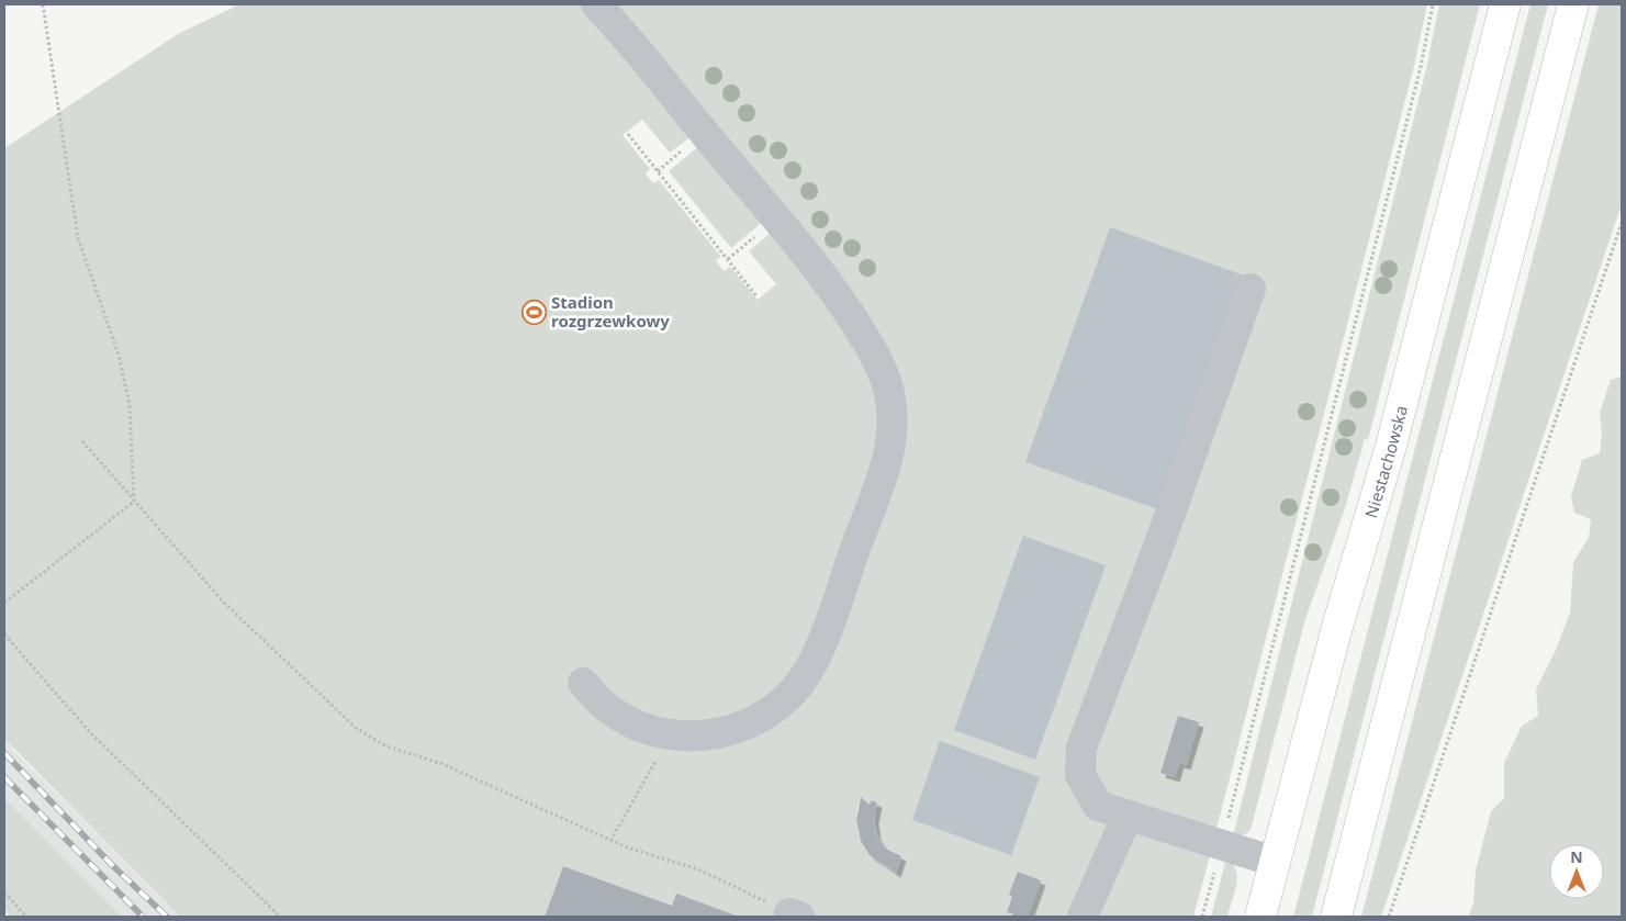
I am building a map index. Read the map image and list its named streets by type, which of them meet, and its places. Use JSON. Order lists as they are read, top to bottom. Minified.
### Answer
{"streets":{"main road":["Niestachowska"]},"places":{"sports":["Stadion rozgrzewkowy"]},"north":"top"}
